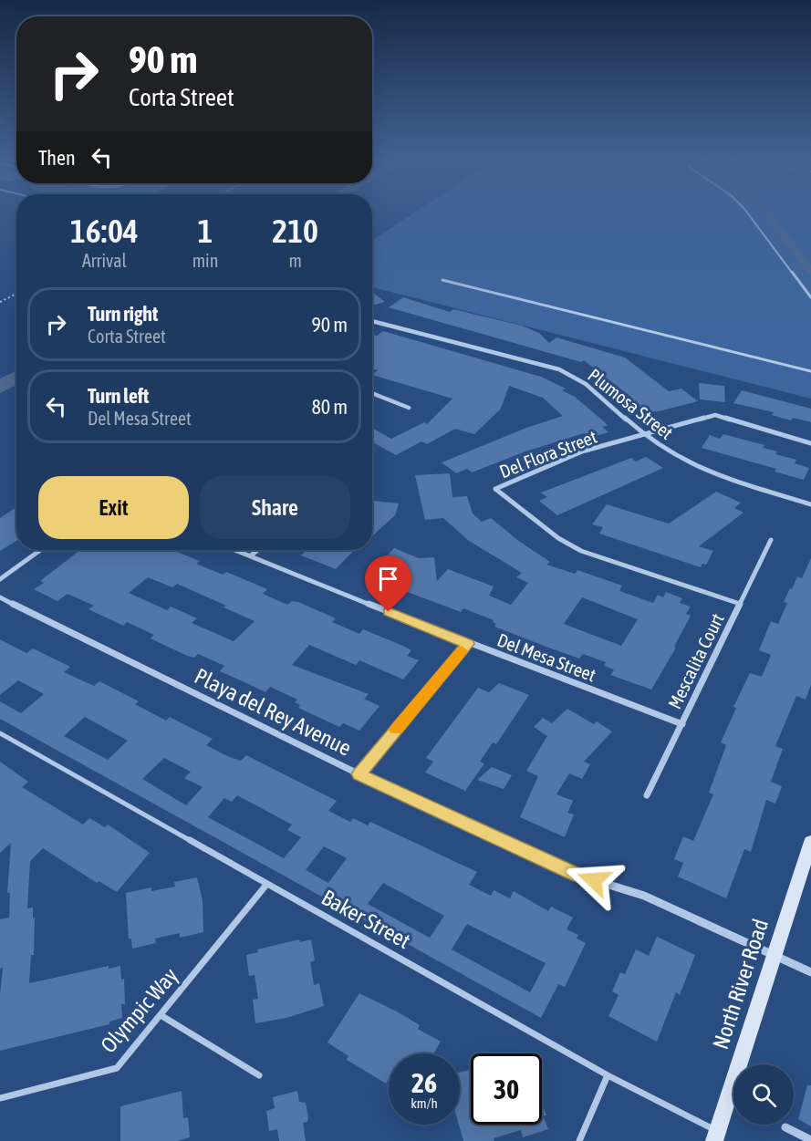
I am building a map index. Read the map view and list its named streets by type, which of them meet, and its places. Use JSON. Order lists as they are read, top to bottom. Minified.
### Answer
{"streets":{"street":["Plumosa Street","Del Flora Street","Del Mesa Street","Mescalita Court","Playa del Rey Avenue","North River Road"],"lane":["Baker Street","Olympic Way"]},"crossings":[["Plumosa Street","Del Flora Street"],["Del Flora Street","Mescalita Court"],["Del Mesa Street","Mescalita Court"],["Playa del Rey Avenue","North River Road"],["Baker Street","North River Road"],["Baker Street","Olympic Way"]],"page":{"turn":["90 m","Corta Street"],"then":"Then","eta":["16:04","Arrival","1","min","210","m"],"list":[{"name":"Turn right","note":"Corta Street","value":"90 m"},{"name":"Turn left","note":"Del Mesa Street","value":"80 m"}],"buttons":["Exit","Share"],"speed":"26 km/h","limit":"30"}}
